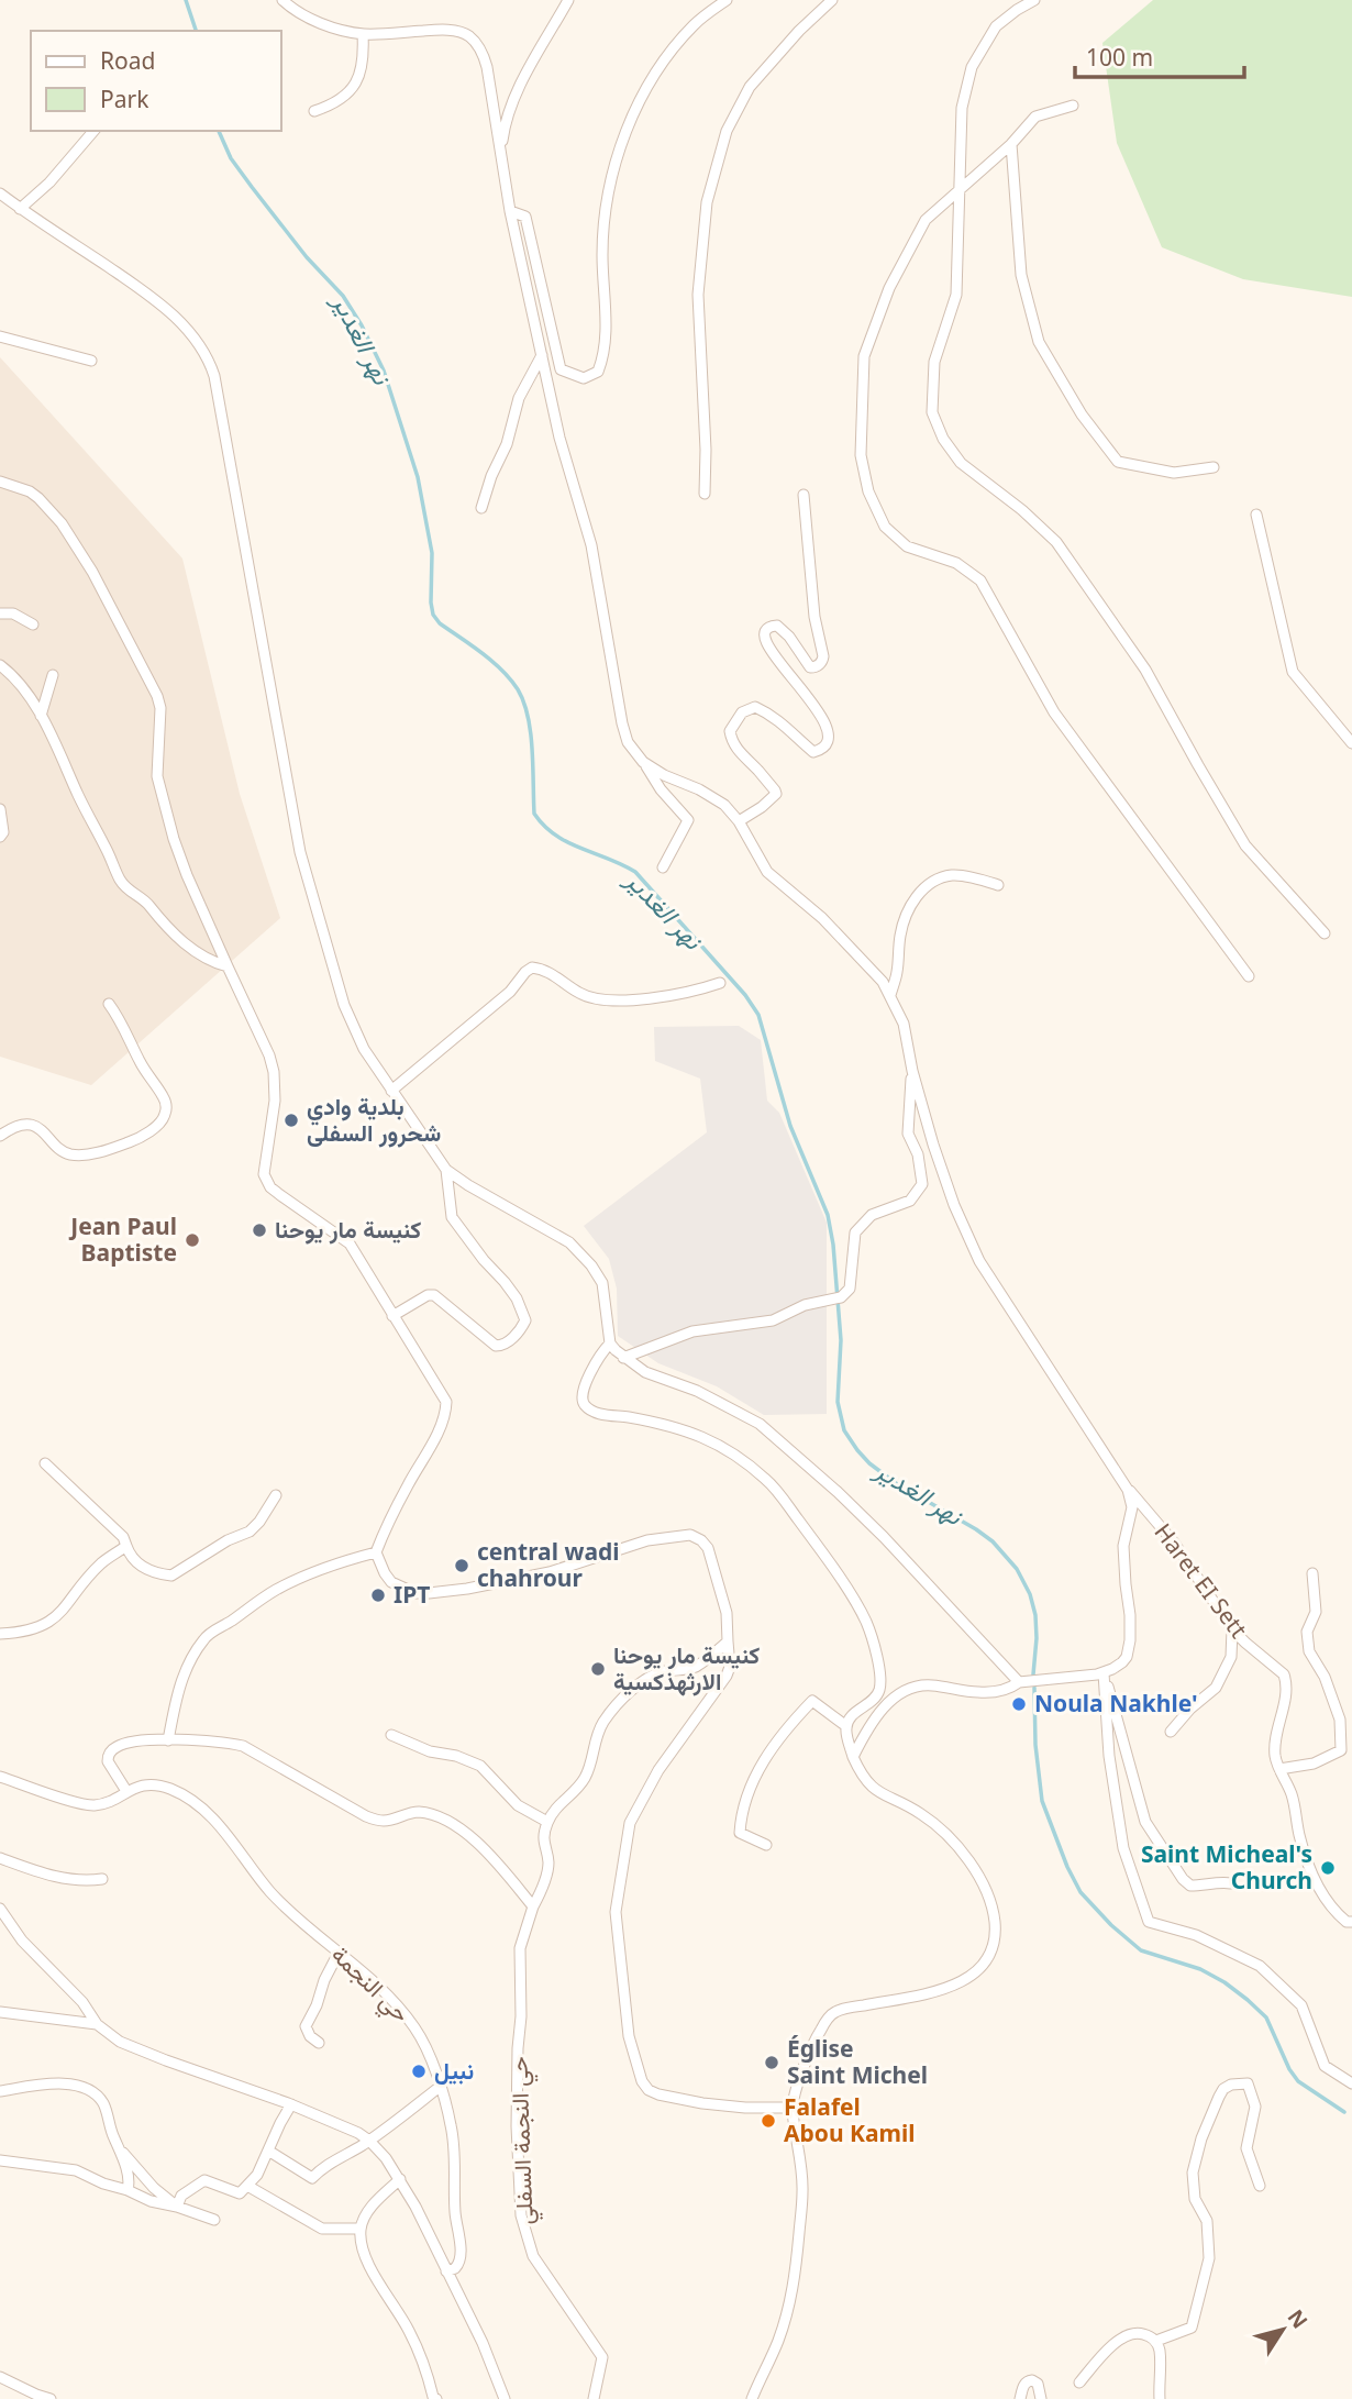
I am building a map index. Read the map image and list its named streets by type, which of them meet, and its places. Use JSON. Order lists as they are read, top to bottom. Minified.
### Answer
{"streets":{"street":["Haret EI Sett","حي النجمة","حي النجمة السفلي"]},"water":["نهر الغدير"],"places":["بلدية وادي شحرور السفلى","كنيسة مار يوحنا","Jean Paul Baptiste","central wadi chahrour","IPT","كنيسة مار يوحنا الارثهذكسية","Noula Nakhle'","Saint Micheal's Church","Église Saint Michel","نبيل","Falafel Abou Kamil"],"legend":["Road","Park"],"scale_bar":"100 m","north":"top right"}
